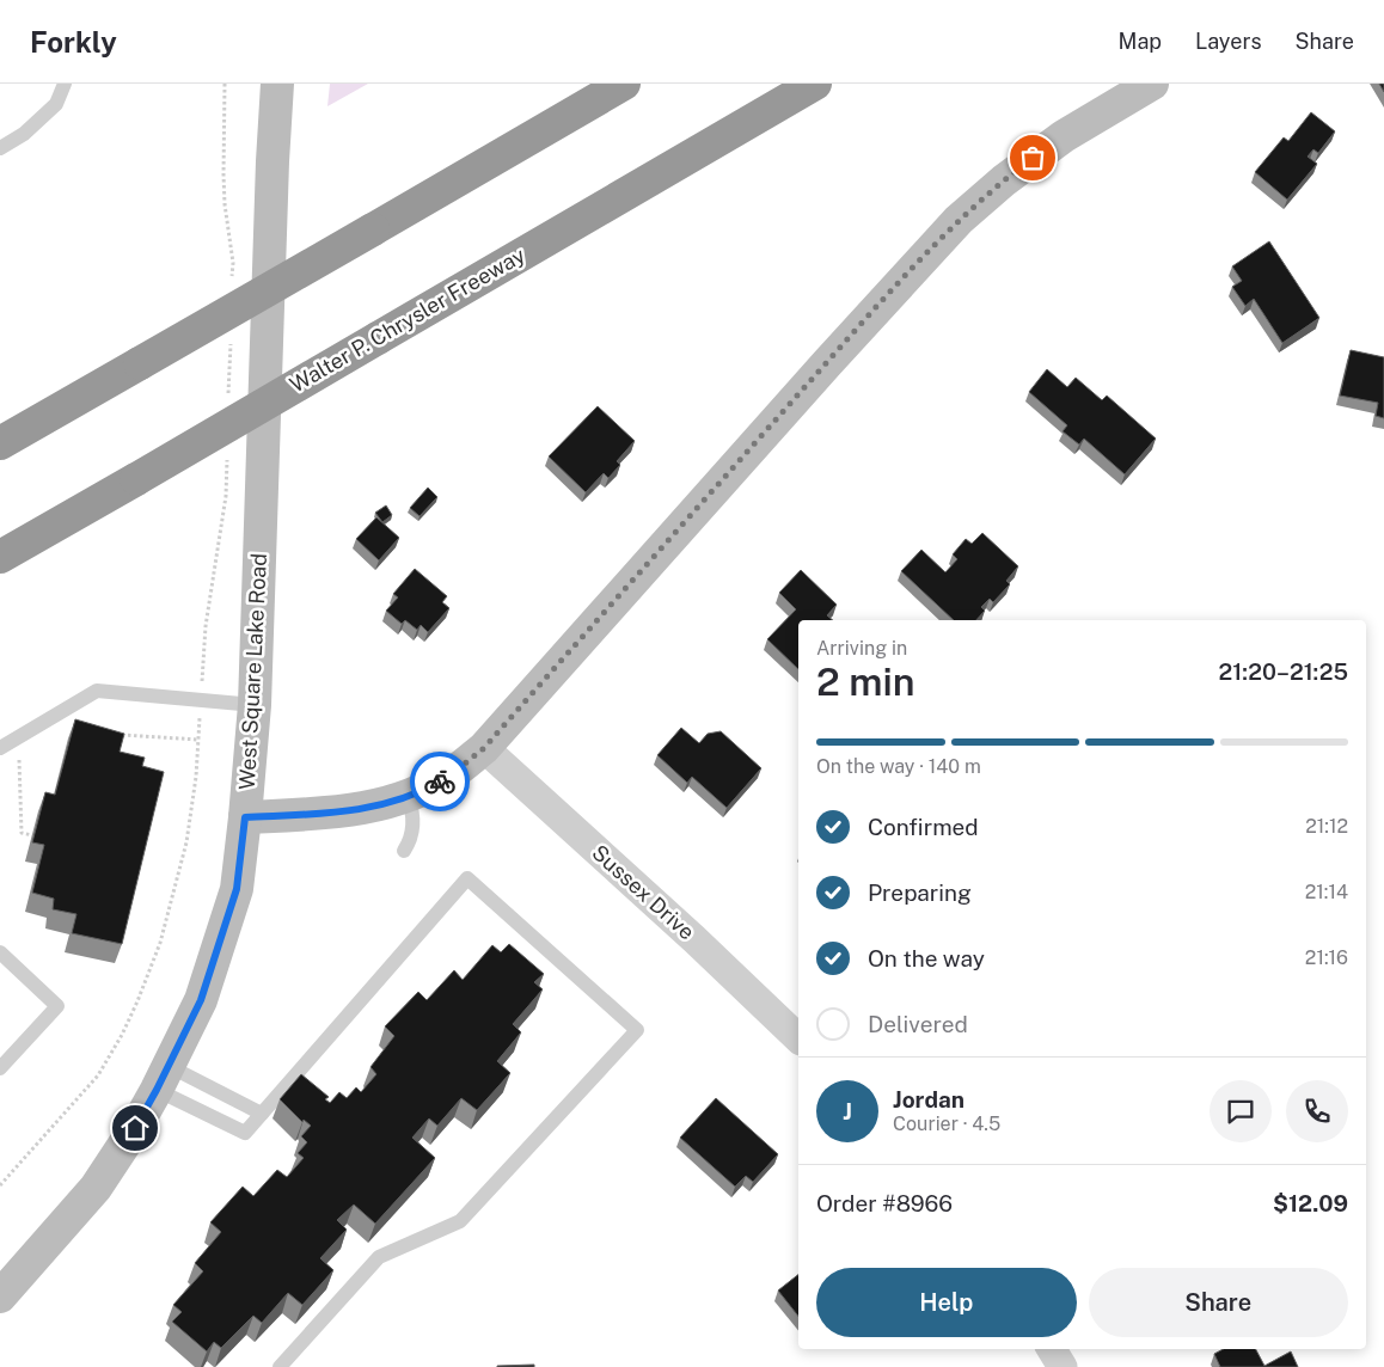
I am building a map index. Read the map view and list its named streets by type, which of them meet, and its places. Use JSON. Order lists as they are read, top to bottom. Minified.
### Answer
{"streets":{"highway":["Walter P. Chrysler Freeway"],"main road":["West Square Lake Road"],"street":["Sussex Drive"]},"page":{"header":"Forkly","nav":["Map","Layers","Share"],"heading":["2 min","Arriving in","21:20–21:25"],"panel":["Jordan","Courier · 4.5","Order #8966","$12.09"],"bar":"On the way · 140 m","list":[["Confirmed","21:12"],["Preparing","21:14"],["On the way","21:16"],"Delivered"],"round":"J","buttons":["Help","Share"]}}
